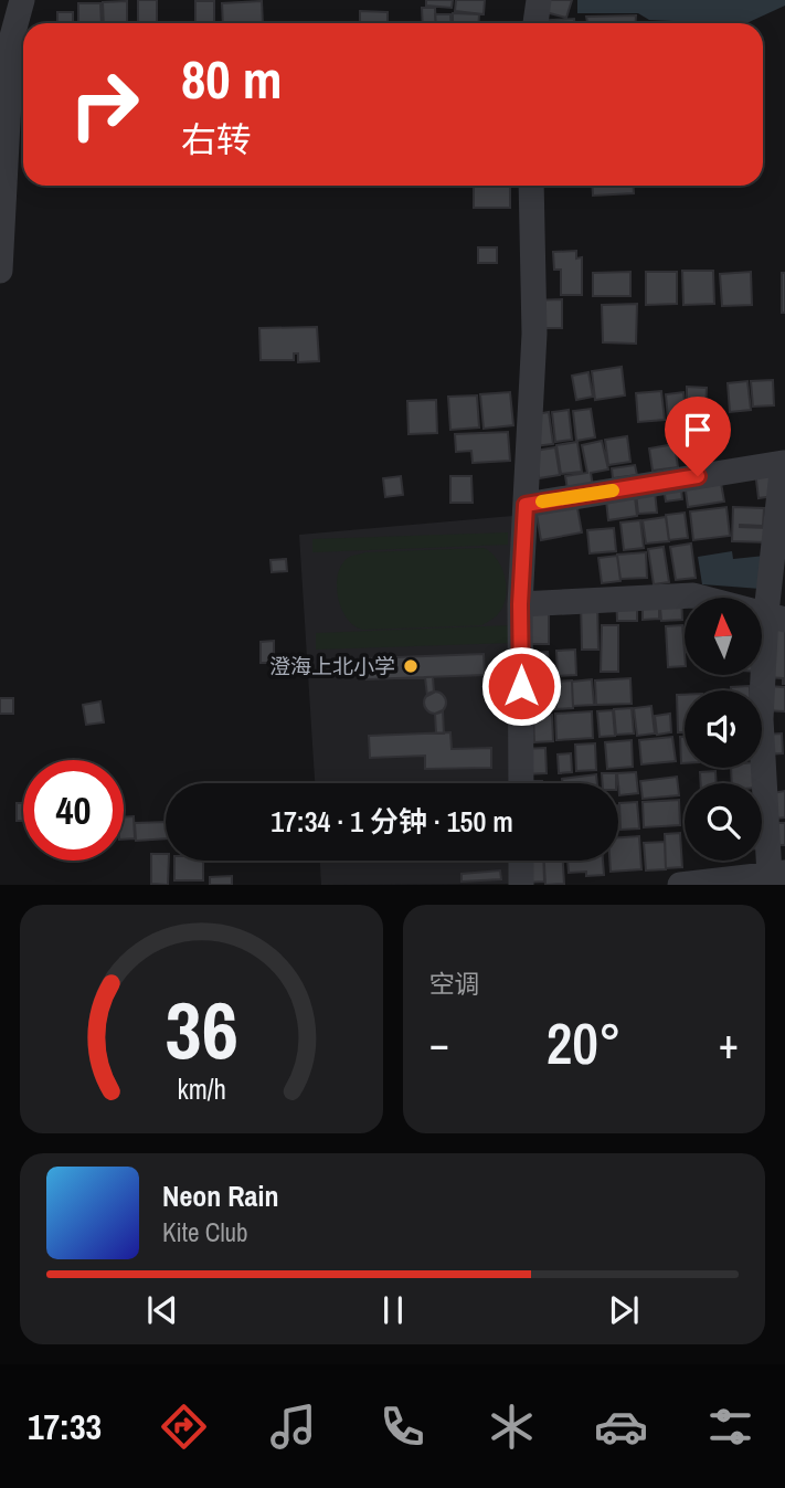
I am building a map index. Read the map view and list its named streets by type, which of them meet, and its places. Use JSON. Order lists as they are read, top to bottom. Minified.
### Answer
{"places":["澄海上北小学"],"north":"top","page":{"turn":["80 m","右转"],"limit":"40","trip":"17:34 · 1 分钟 · 150 m","tile":"空调","heat":["−","20°","+"],"song":["Neon Rain","Kite Club"],"tabs":"17:33","gauge":["36","km/h"]}}
